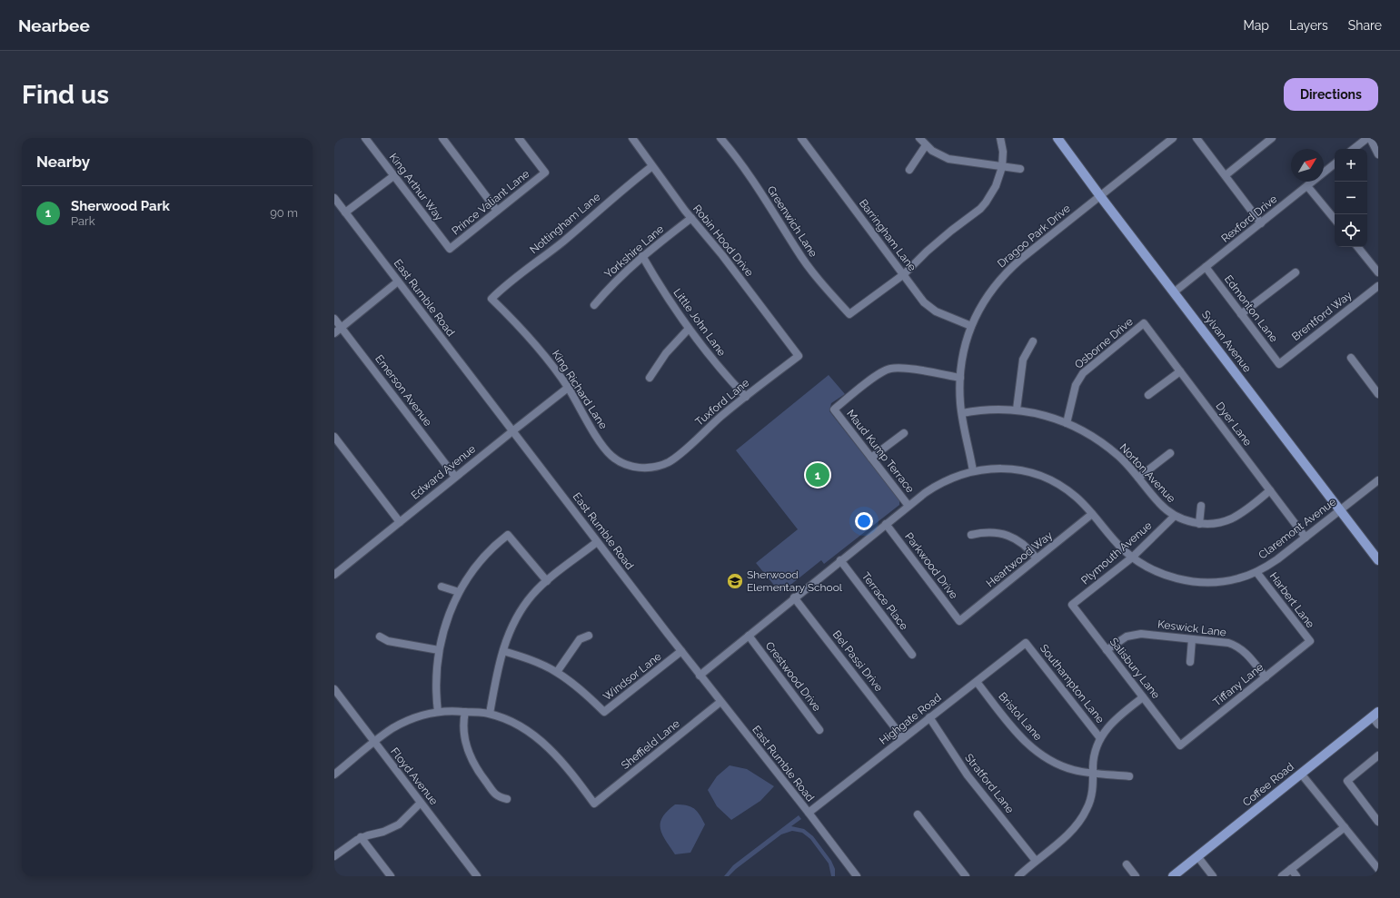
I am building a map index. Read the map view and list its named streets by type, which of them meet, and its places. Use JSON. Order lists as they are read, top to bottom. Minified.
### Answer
{"streets":{"main road":["Sylvan Avenue","Coffee Road"],"street":["King Arthur Way","Prince Valiant Lane","Rexford Drive","Greenwich Lane","Nottingham Lane","Barringham Lane","Dragoo Park Drive","Robin Hood Drive","Yorkshire Lane","East Rumble Road","Edmonton Lane","Brentford Way","Little John Lane","Osborne Drive","King Richard Lane","Emerson Avenue","Tuxford Lane","Dyer Lane","Maud Kump Terrace","Edward Avenue","Norton Avenue","Claremont Avenue","Plymouth Avenue","Heartwood Way","Parkwood Drive","Harbert Lane","Terrace Place","Keswick Lane","Bel Passi Drive","Salisbury Lane","Windsor Lane","Crestwood Drive","Southampton Lane","Tiffany Lane","Bristol Lane","Highgate Road","Sheffield Lane","Floyd Avenue","Stratford Lane"]},"crossings":[["King Arthur Way","Prince Valiant Lane"],["Rexford Drive","Edmonton Lane"],["Rexford Drive","Sylvan Avenue"],["Greenwich Lane","Barringham Lane"],["Nottingham Lane","Robin Hood Drive"],["Nottingham Lane","King Richard Lane"],["Barringham Lane","Dragoo Park Drive"],["Dragoo Park Drive","Sylvan Avenue"],["Dragoo Park Drive","Maud Kump Terrace"],["Dragoo Park Drive","Norton Avenue"],["Dragoo Park Drive","Claremont Avenue"],["Robin Hood Drive","Yorkshire Lane"],["Robin Hood Drive","Tuxford Lane"],["Yorkshire Lane","Little John Lane"],["East Rumble Road","Edward Avenue"],["East Rumble Road","Claremont Avenue"],["East Rumble Road","Windsor Lane"],["East Rumble Road","Highgate Road"],["East Rumble Road","Sheffield Lane"],["Edmonton Lane","Brentford Way"],["Little John Lane","Tuxford Lane"],["Sylvan Avenue","Claremont Avenue"],["Osborne Drive","Dyer Lane"],["Osborne Drive","Norton Avenue"],["King Richard Lane","Tuxford Lane"],["King Richard Lane","Edward Avenue"],["Emerson Avenue","Edward Avenue"],["Dyer Lane","Norton Avenue"],["Dyer Lane","Claremont Avenue"],["Maud Kump Terrace","Claremont Avenue"],["Norton Avenue","Plymouth Avenue"],["Claremont Avenue","Plymouth Avenue"],["Claremont Avenue","Heartwood Way"],["Claremont Avenue","Parkwood Drive"],["Claremont Avenue","Harbert Lane"],["Claremont Avenue","Terrace Place"],["Claremont Avenue","Bel Passi Drive"],["Claremont Avenue","Crestwood Drive"],["Plymouth Avenue","Salisbury Lane"],["Heartwood Way","Parkwood Drive"],["Harbert Lane","Tiffany Lane"],["Keswick Lane","Salisbury Lane"],["Keswick Lane","Tiffany Lane"],["Bel Passi Drive","Highgate Road"],["Salisbury Lane","Tiffany Lane"],["Southampton Lane","Highgate Road"],["Bristol Lane","Highgate Road"],["Highgate Road","Stratford Lane"]],"places":{"school or university":["Sherwood Elementary School"]},"north":"top right","page":{"header":"Nearbee","nav":["Map","Layers","Share"],"buttons":"Directions","title":"Find us","heading":"Nearby","map_buttons":["+","−"],"list":[{"mark":"1","name":"Sherwood Park","note":"Park","value":"90 m"}],"pins":"1"}}
